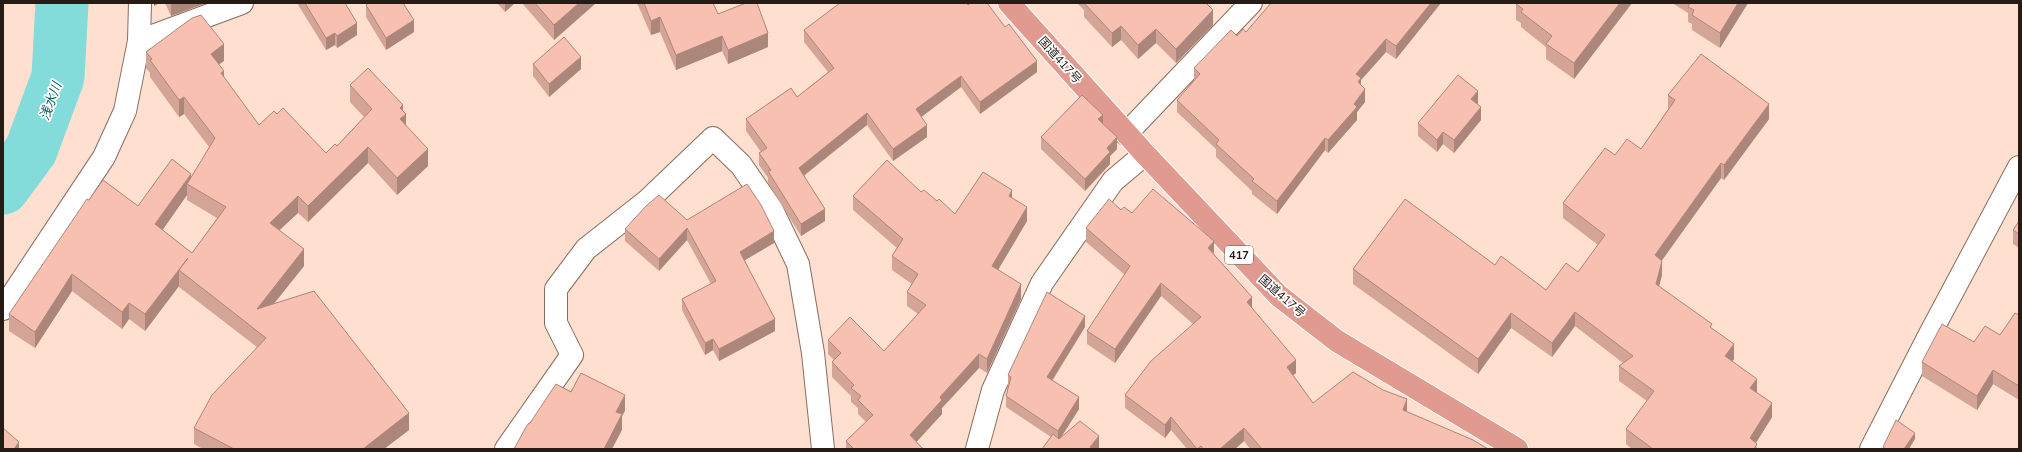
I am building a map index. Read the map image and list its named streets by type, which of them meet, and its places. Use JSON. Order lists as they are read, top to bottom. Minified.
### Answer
{"streets":{"highway":["国道417号","417"]},"water":["浅水川"]}
